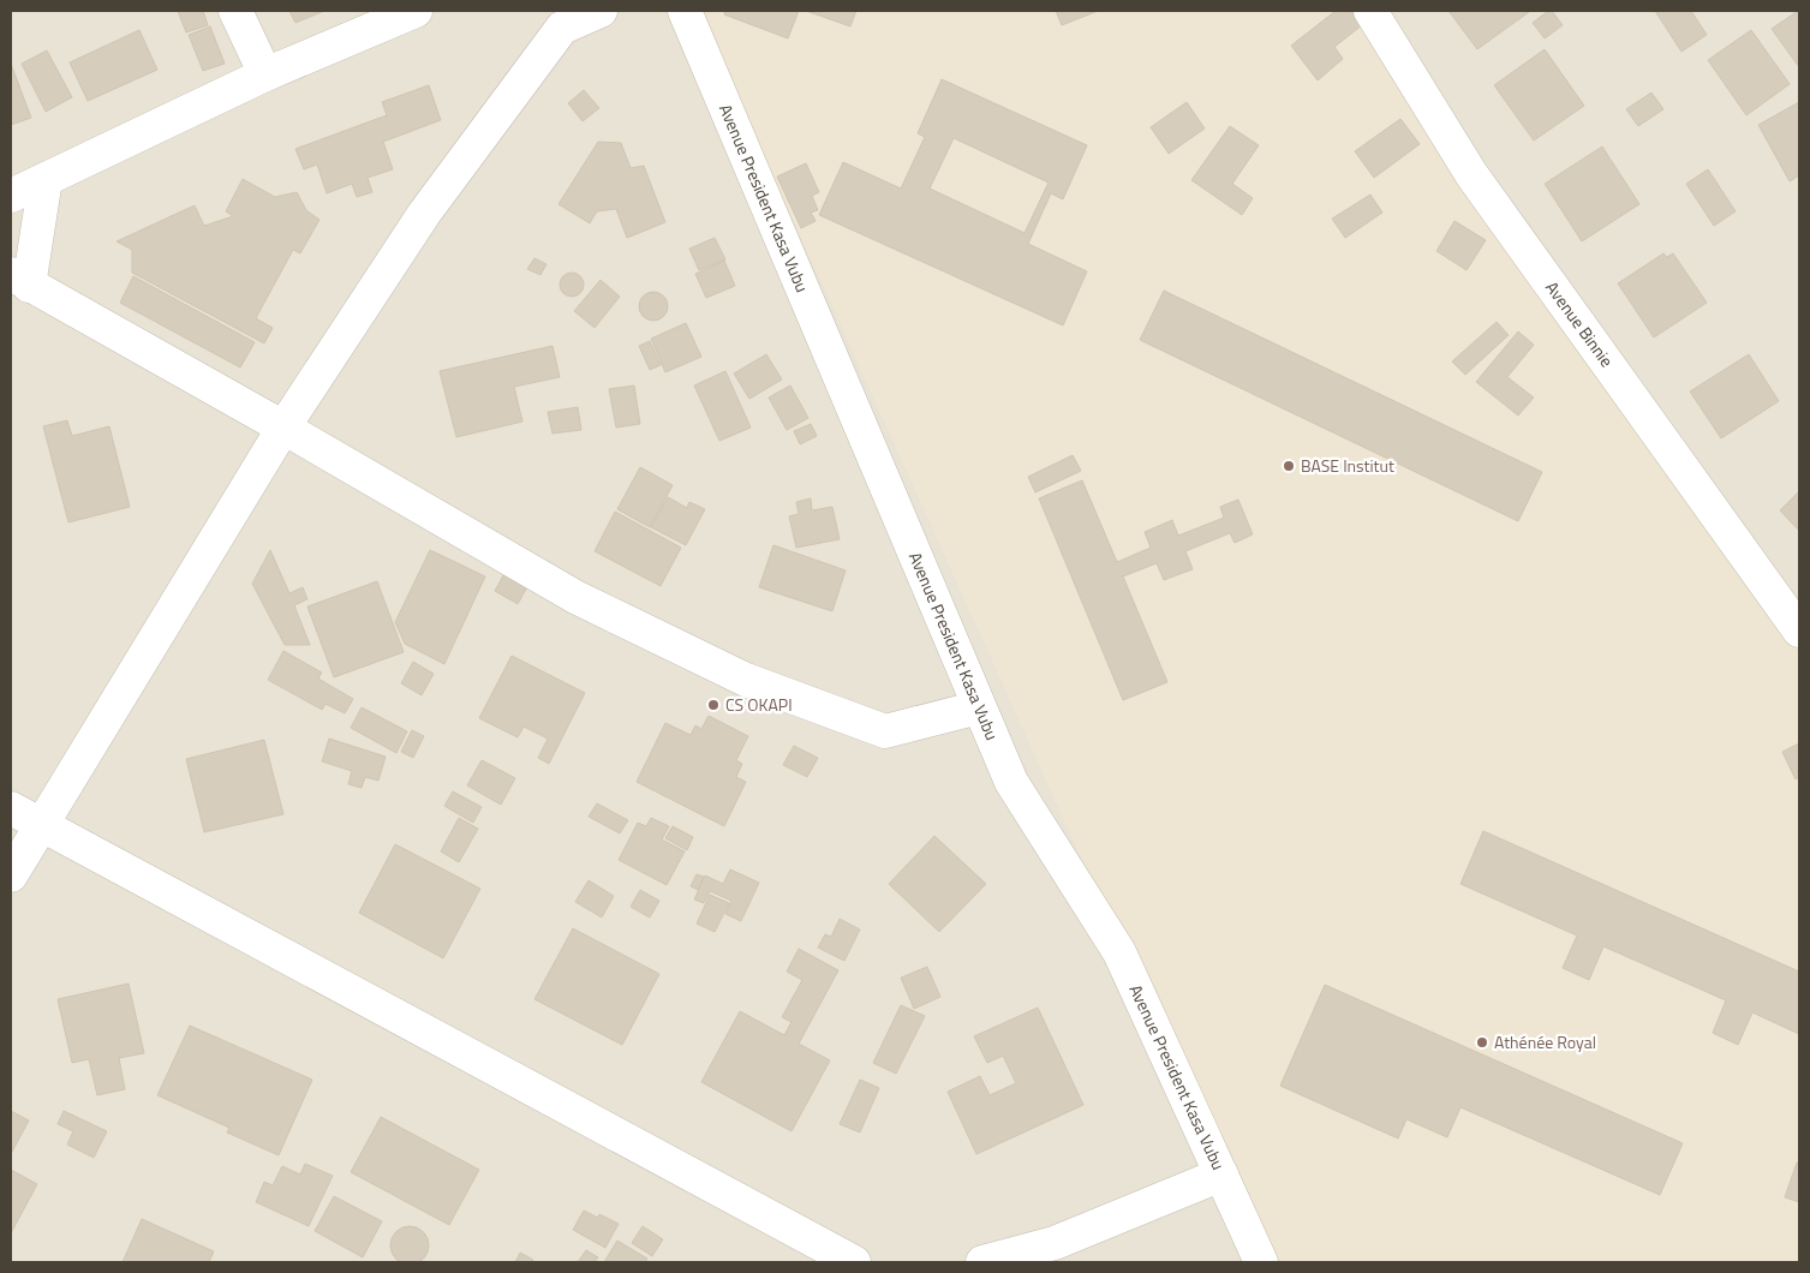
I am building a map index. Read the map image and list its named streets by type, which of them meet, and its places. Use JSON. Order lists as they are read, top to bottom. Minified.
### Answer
{"streets":{"street":["Avenue President Kasa Vubu","Avenue Binnie"]},"places":["BASE Institut","CS OKAPI","Athénée Royal"]}
